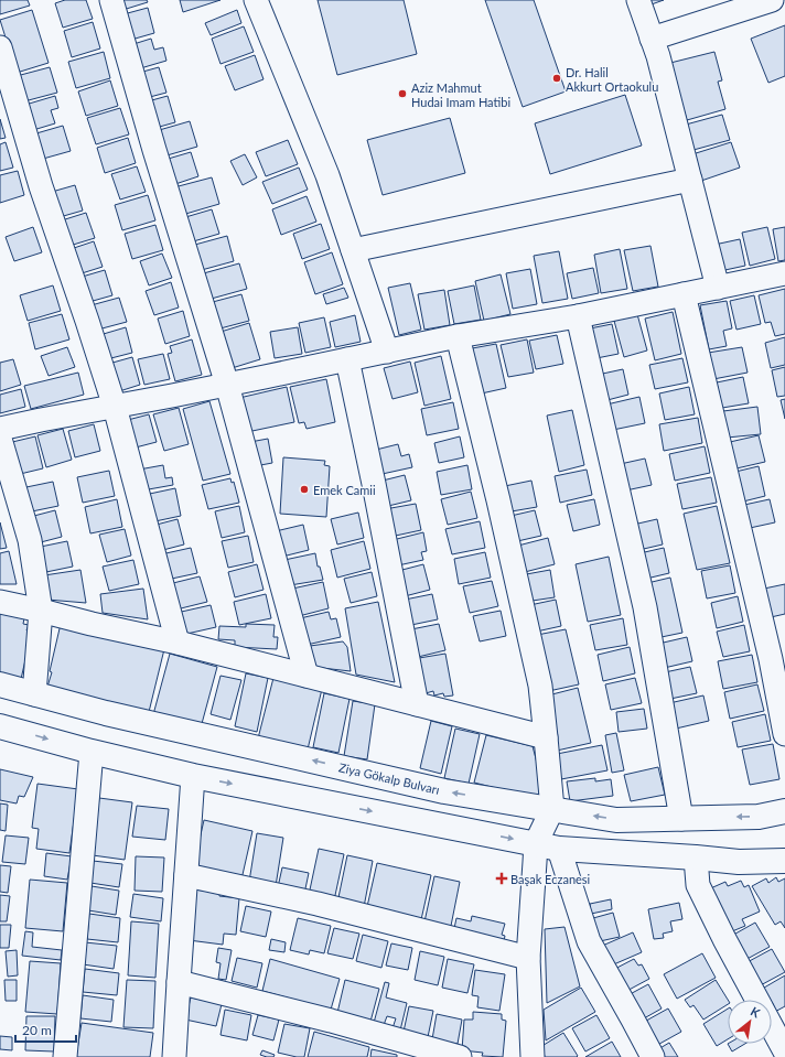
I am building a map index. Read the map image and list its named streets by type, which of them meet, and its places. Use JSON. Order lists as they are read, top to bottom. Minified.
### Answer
{"streets":{"main road":["Ziya Gökalp Bulvarı"]},"places":{"other":["Dr. Halil Akkurt Ortaokulu","Aziz Mahmut Hudai Imam Hatibi","Emek Camii"],"health":["Başak Eczanesi"]},"scale_bar":"20 m","north":"top right"}
